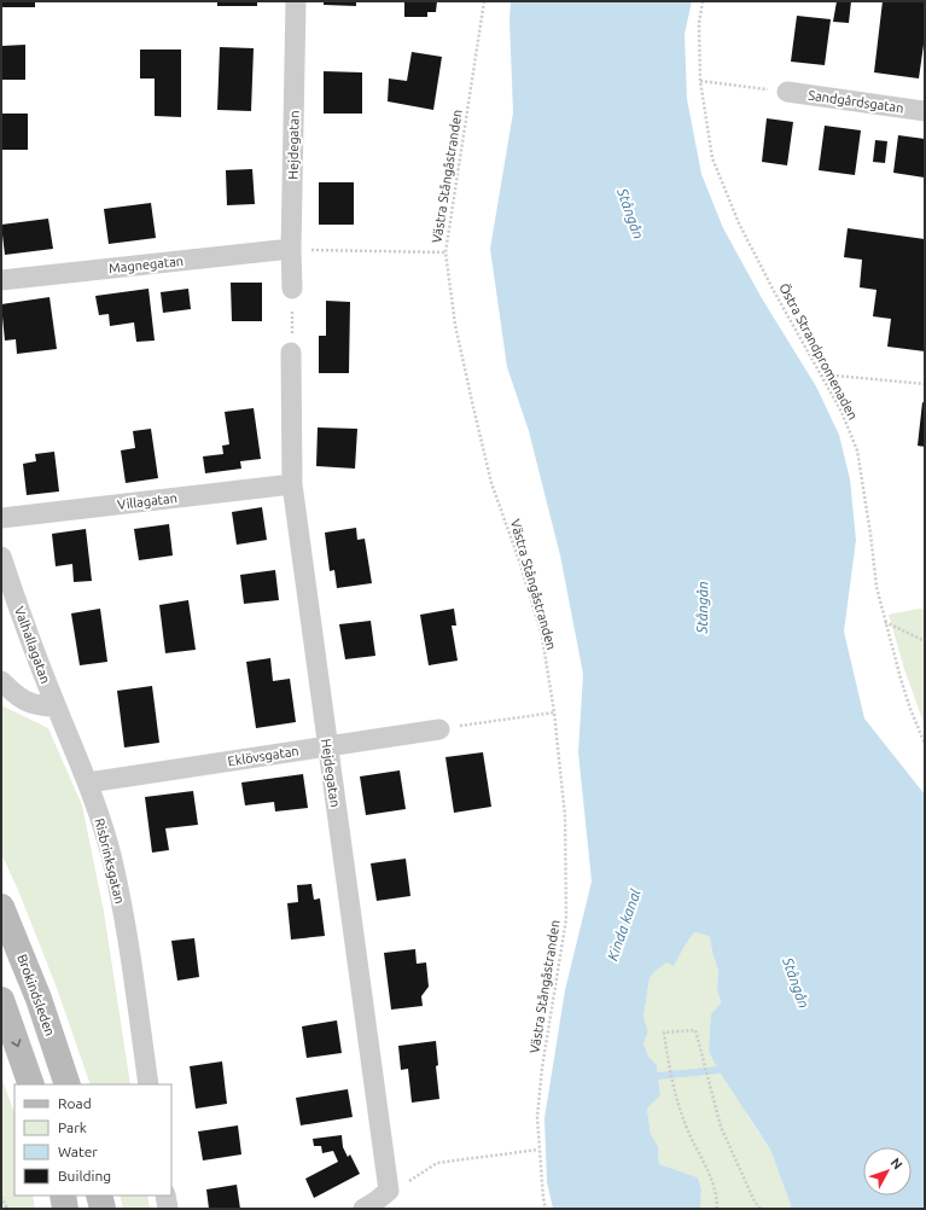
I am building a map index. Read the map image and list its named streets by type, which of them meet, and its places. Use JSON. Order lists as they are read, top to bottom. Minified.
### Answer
{"streets":{"main road":["Brokindsleden"],"street":["Sandgårdsgatan","Hejdegatan","Magnegatan","Villagatan","Valhallagatan","Eklövsgatan","Risbrinksgatan"],"path":["Västra Stångåstranden","Östra Strandpromenaden"]},"crossings":[["Hejdegatan","Magnegatan"],["Hejdegatan","Villagatan"],["Hejdegatan","Eklövsgatan"],["Valhallagatan","Risbrinksgatan"],["Eklövsgatan","Risbrinksgatan"]],"water":["Stångån","Kinda kanal"],"legend":["Road","Park","Water","Building"],"north":"top right"}
